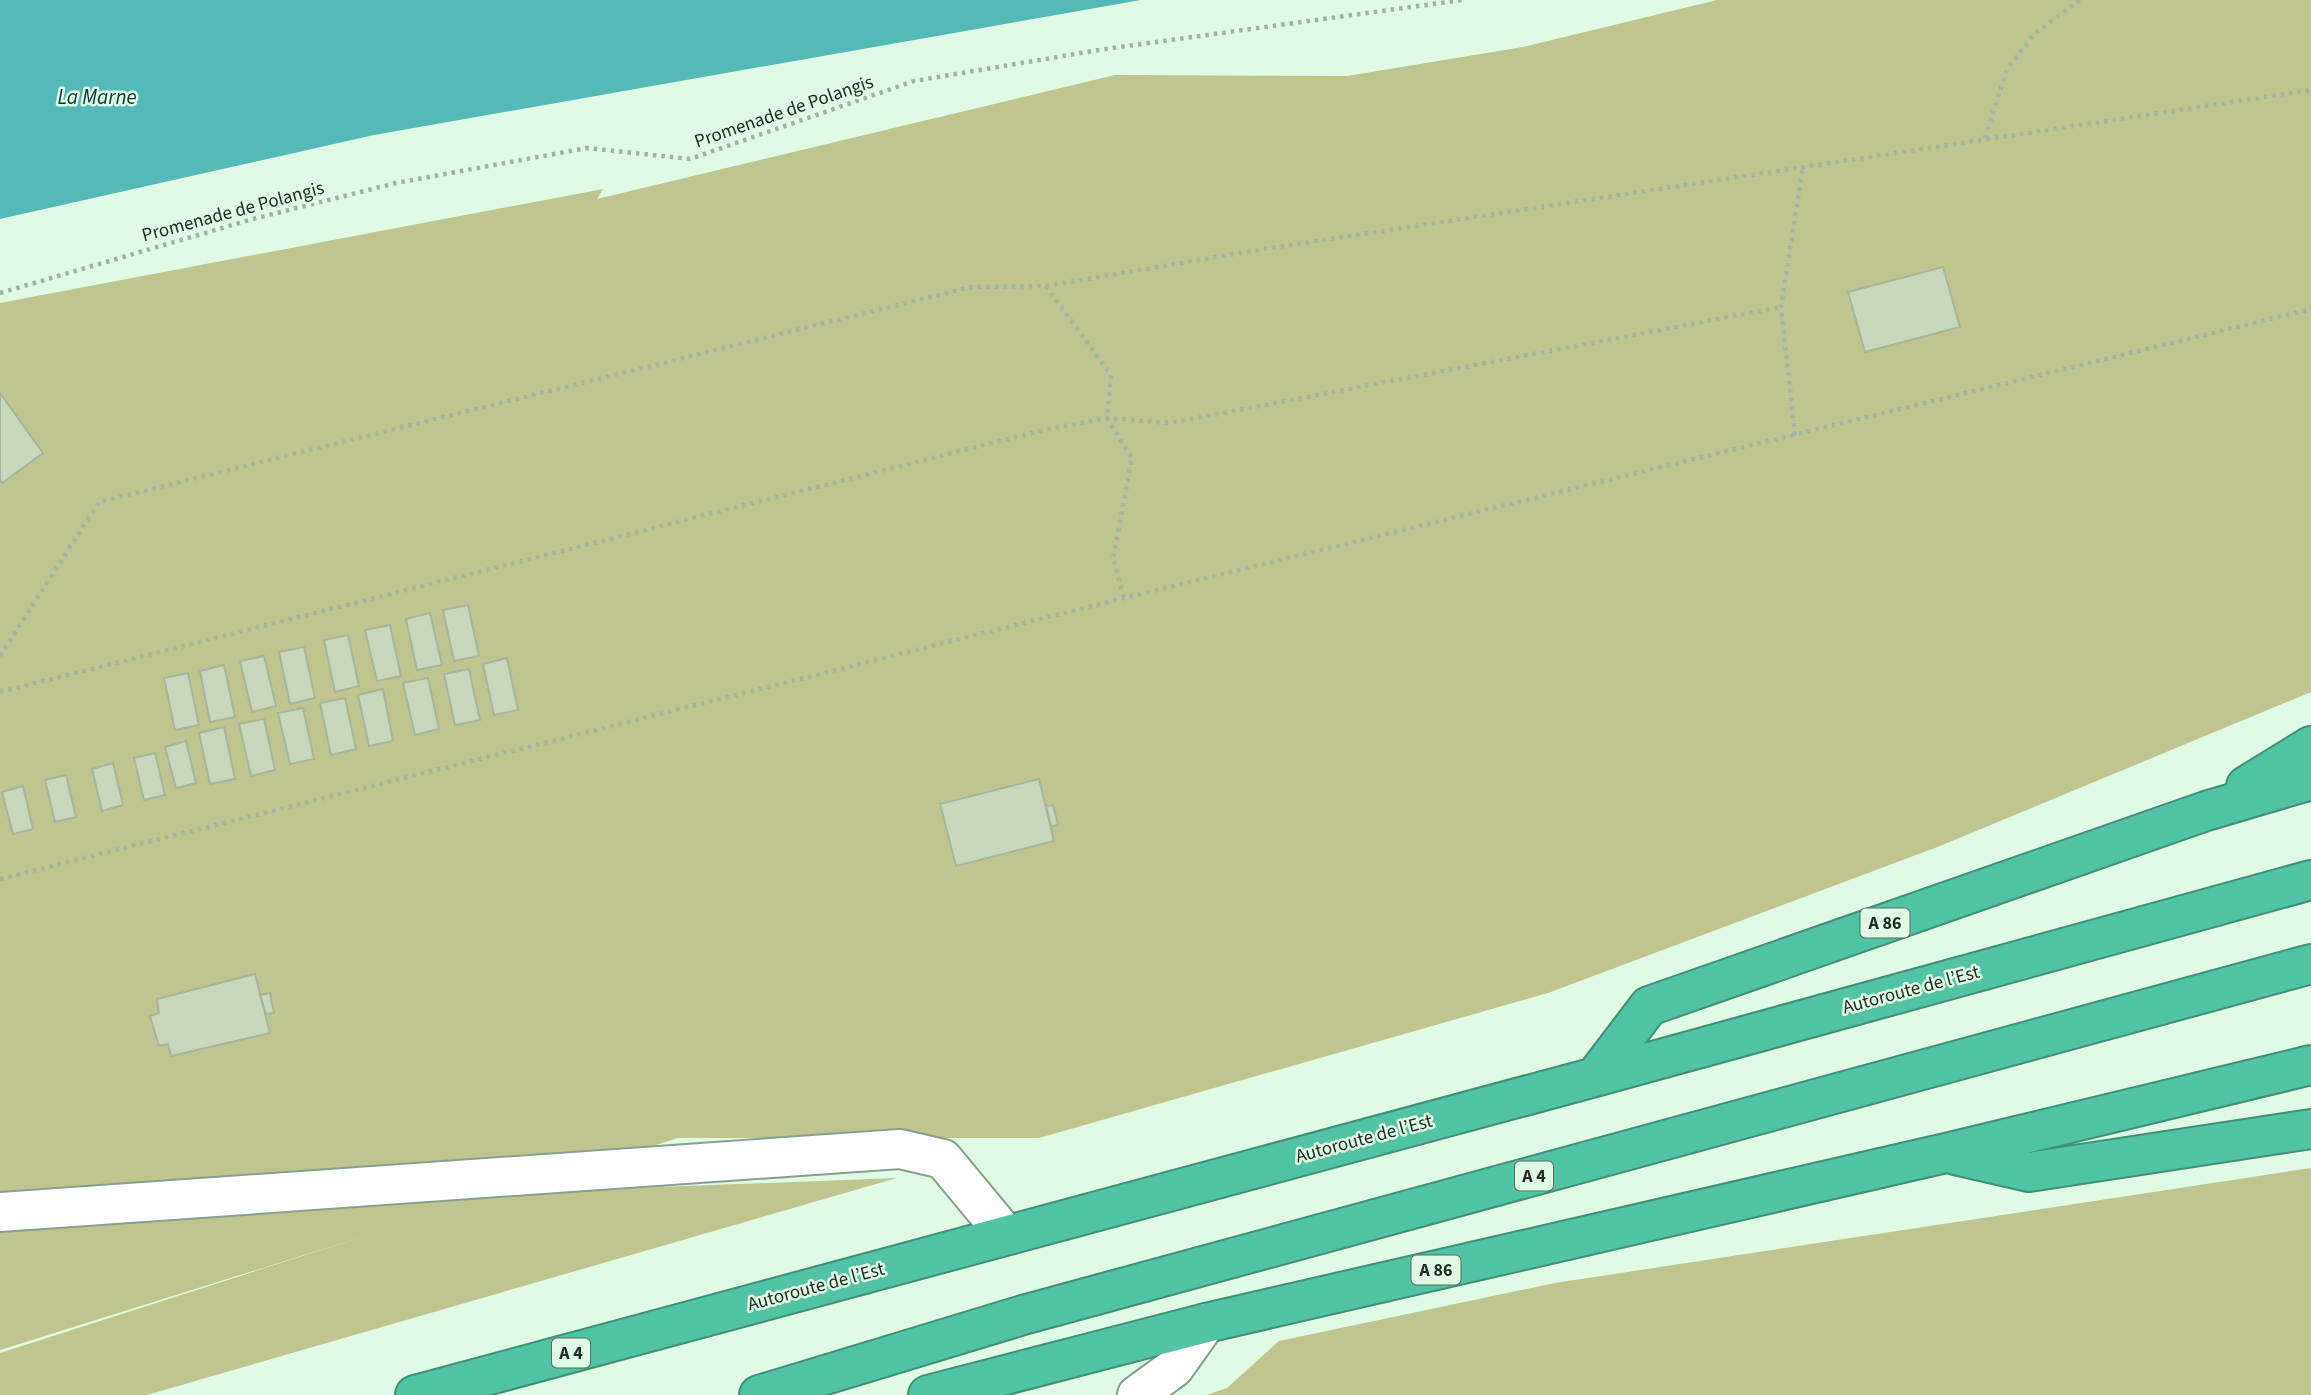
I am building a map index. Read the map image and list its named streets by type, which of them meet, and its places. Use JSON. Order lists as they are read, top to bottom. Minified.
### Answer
{"streets":{"highway":["A 86","Autoroute de l’Est","A 4"],"path":["Promenade de Polangis"]},"crossings":[["A 86","Autoroute de l’Est"]],"water":["La Marne"]}
